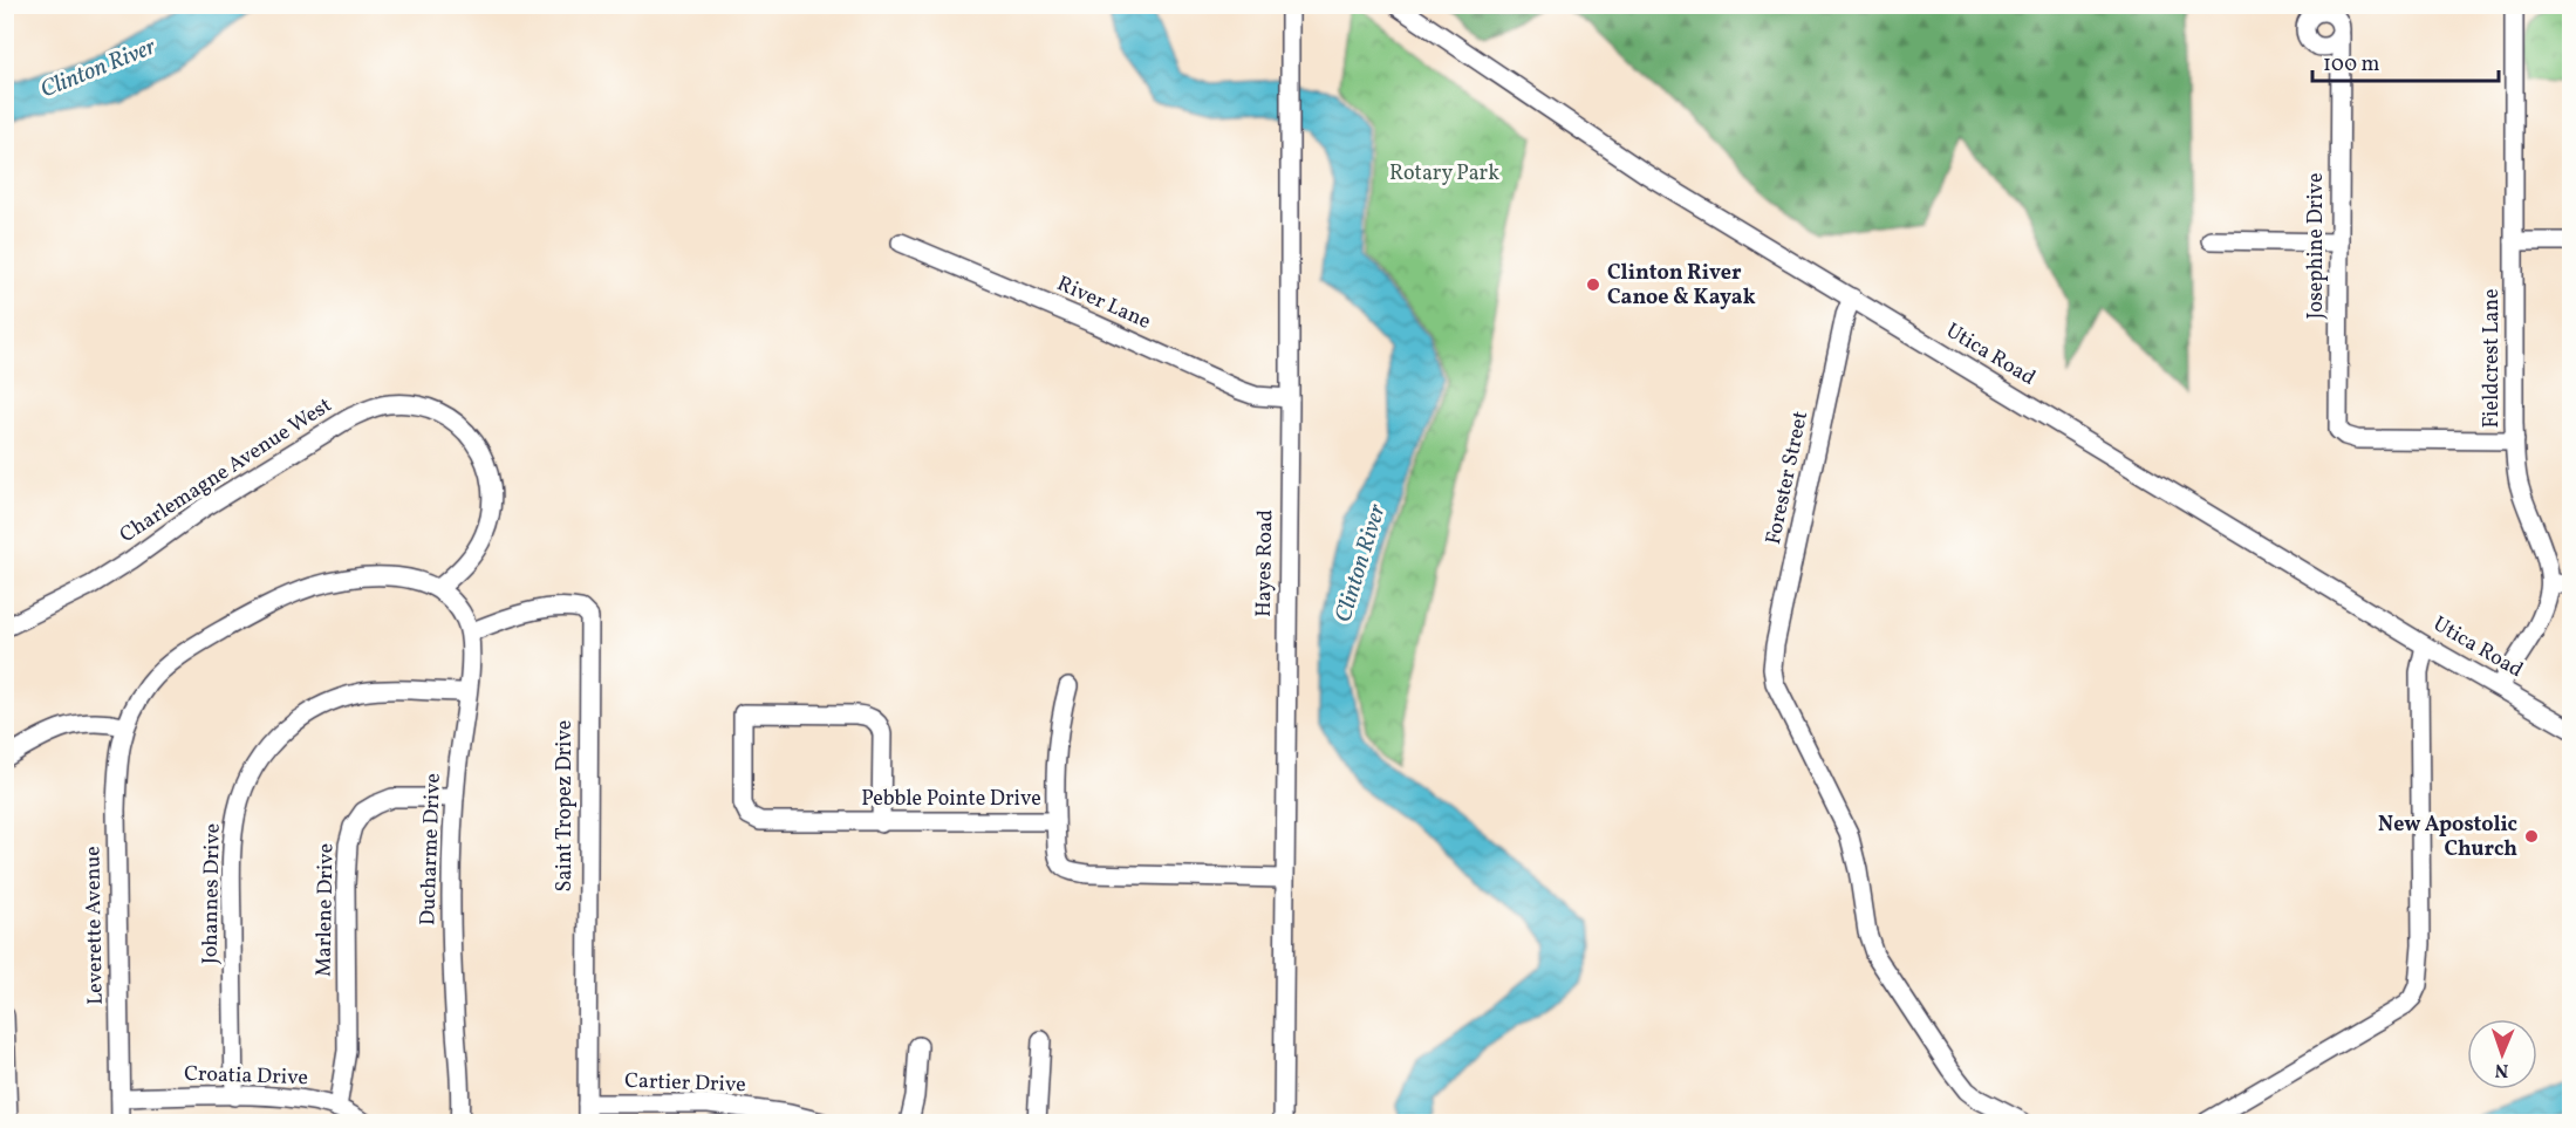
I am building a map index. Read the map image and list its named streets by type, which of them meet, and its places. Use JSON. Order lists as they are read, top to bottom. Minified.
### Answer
{"streets":{"street":["Josephine Drive","River Lane","Utica Road","Fieldcrest Lane","Charlemagne Avenue West","Forester Street","Hayes Road","Pebble Pointe Drive","Saint Tropez Drive","Ducharme Drive","Johannes Drive","Marlene Drive","Leverette Avenue","Croatia Drive","Cartier Drive"]},"crossings":[["Josephine Drive","Fieldcrest Lane"],["River Lane","Hayes Road"],["Utica Road","Forester Street"],["Charlemagne Avenue West","Ducharme Drive"],["Charlemagne Avenue West","Leverette Avenue"],["Hayes Road","Pebble Pointe Drive"],["Saint Tropez Drive","Ducharme Drive"],["Saint Tropez Drive","Cartier Drive"],["Ducharme Drive","Johannes Drive"],["Ducharme Drive","Marlene Drive"],["Ducharme Drive","Leverette Avenue"],["Johannes Drive","Croatia Drive"],["Marlene Drive","Croatia Drive"],["Leverette Avenue","Croatia Drive"]],"water":["Clinton River"],"parks":["Rotary Park"],"places":["Clinton River Canoe & Kayak","New Apostolic Church"],"scale_bar":"100 m","north":"bottom"}
